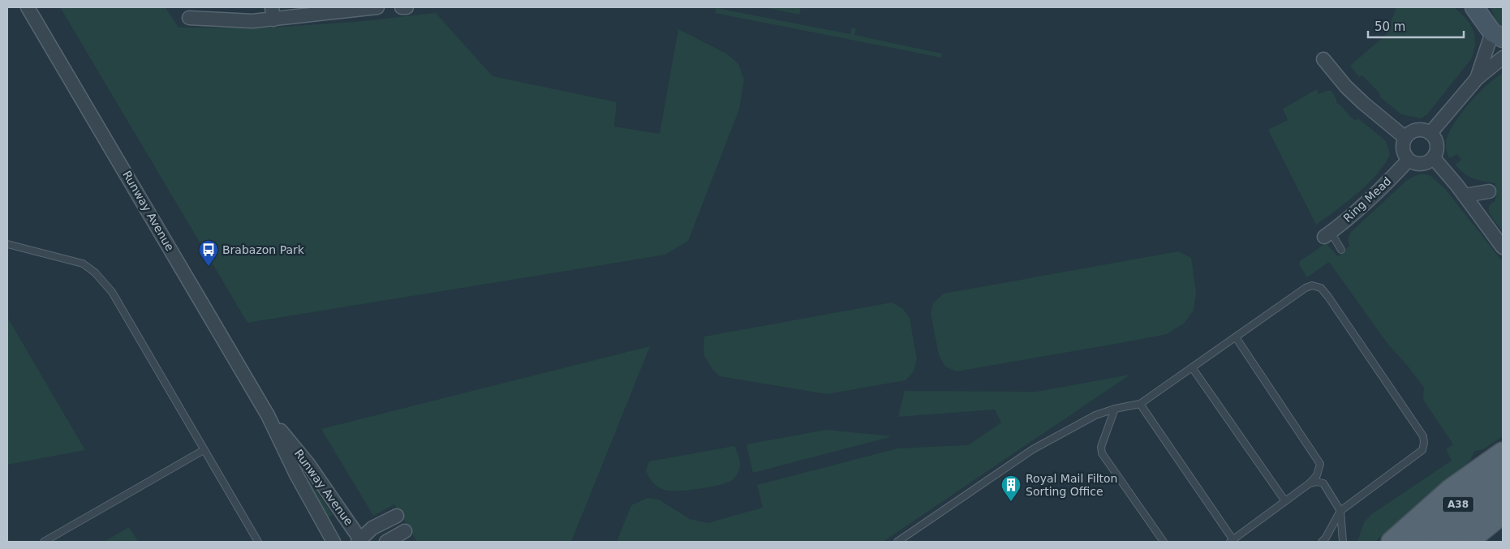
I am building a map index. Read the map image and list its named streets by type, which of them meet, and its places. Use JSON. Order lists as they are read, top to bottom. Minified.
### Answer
{"streets":{"main road":["A38"],"street":["Ring Mead","Runway Avenue"]},"places":{"bus stop":["Brabazon Park"],"building":["Royal Mail Filton Sorting Office"]},"scale_bar":"50 m"}
